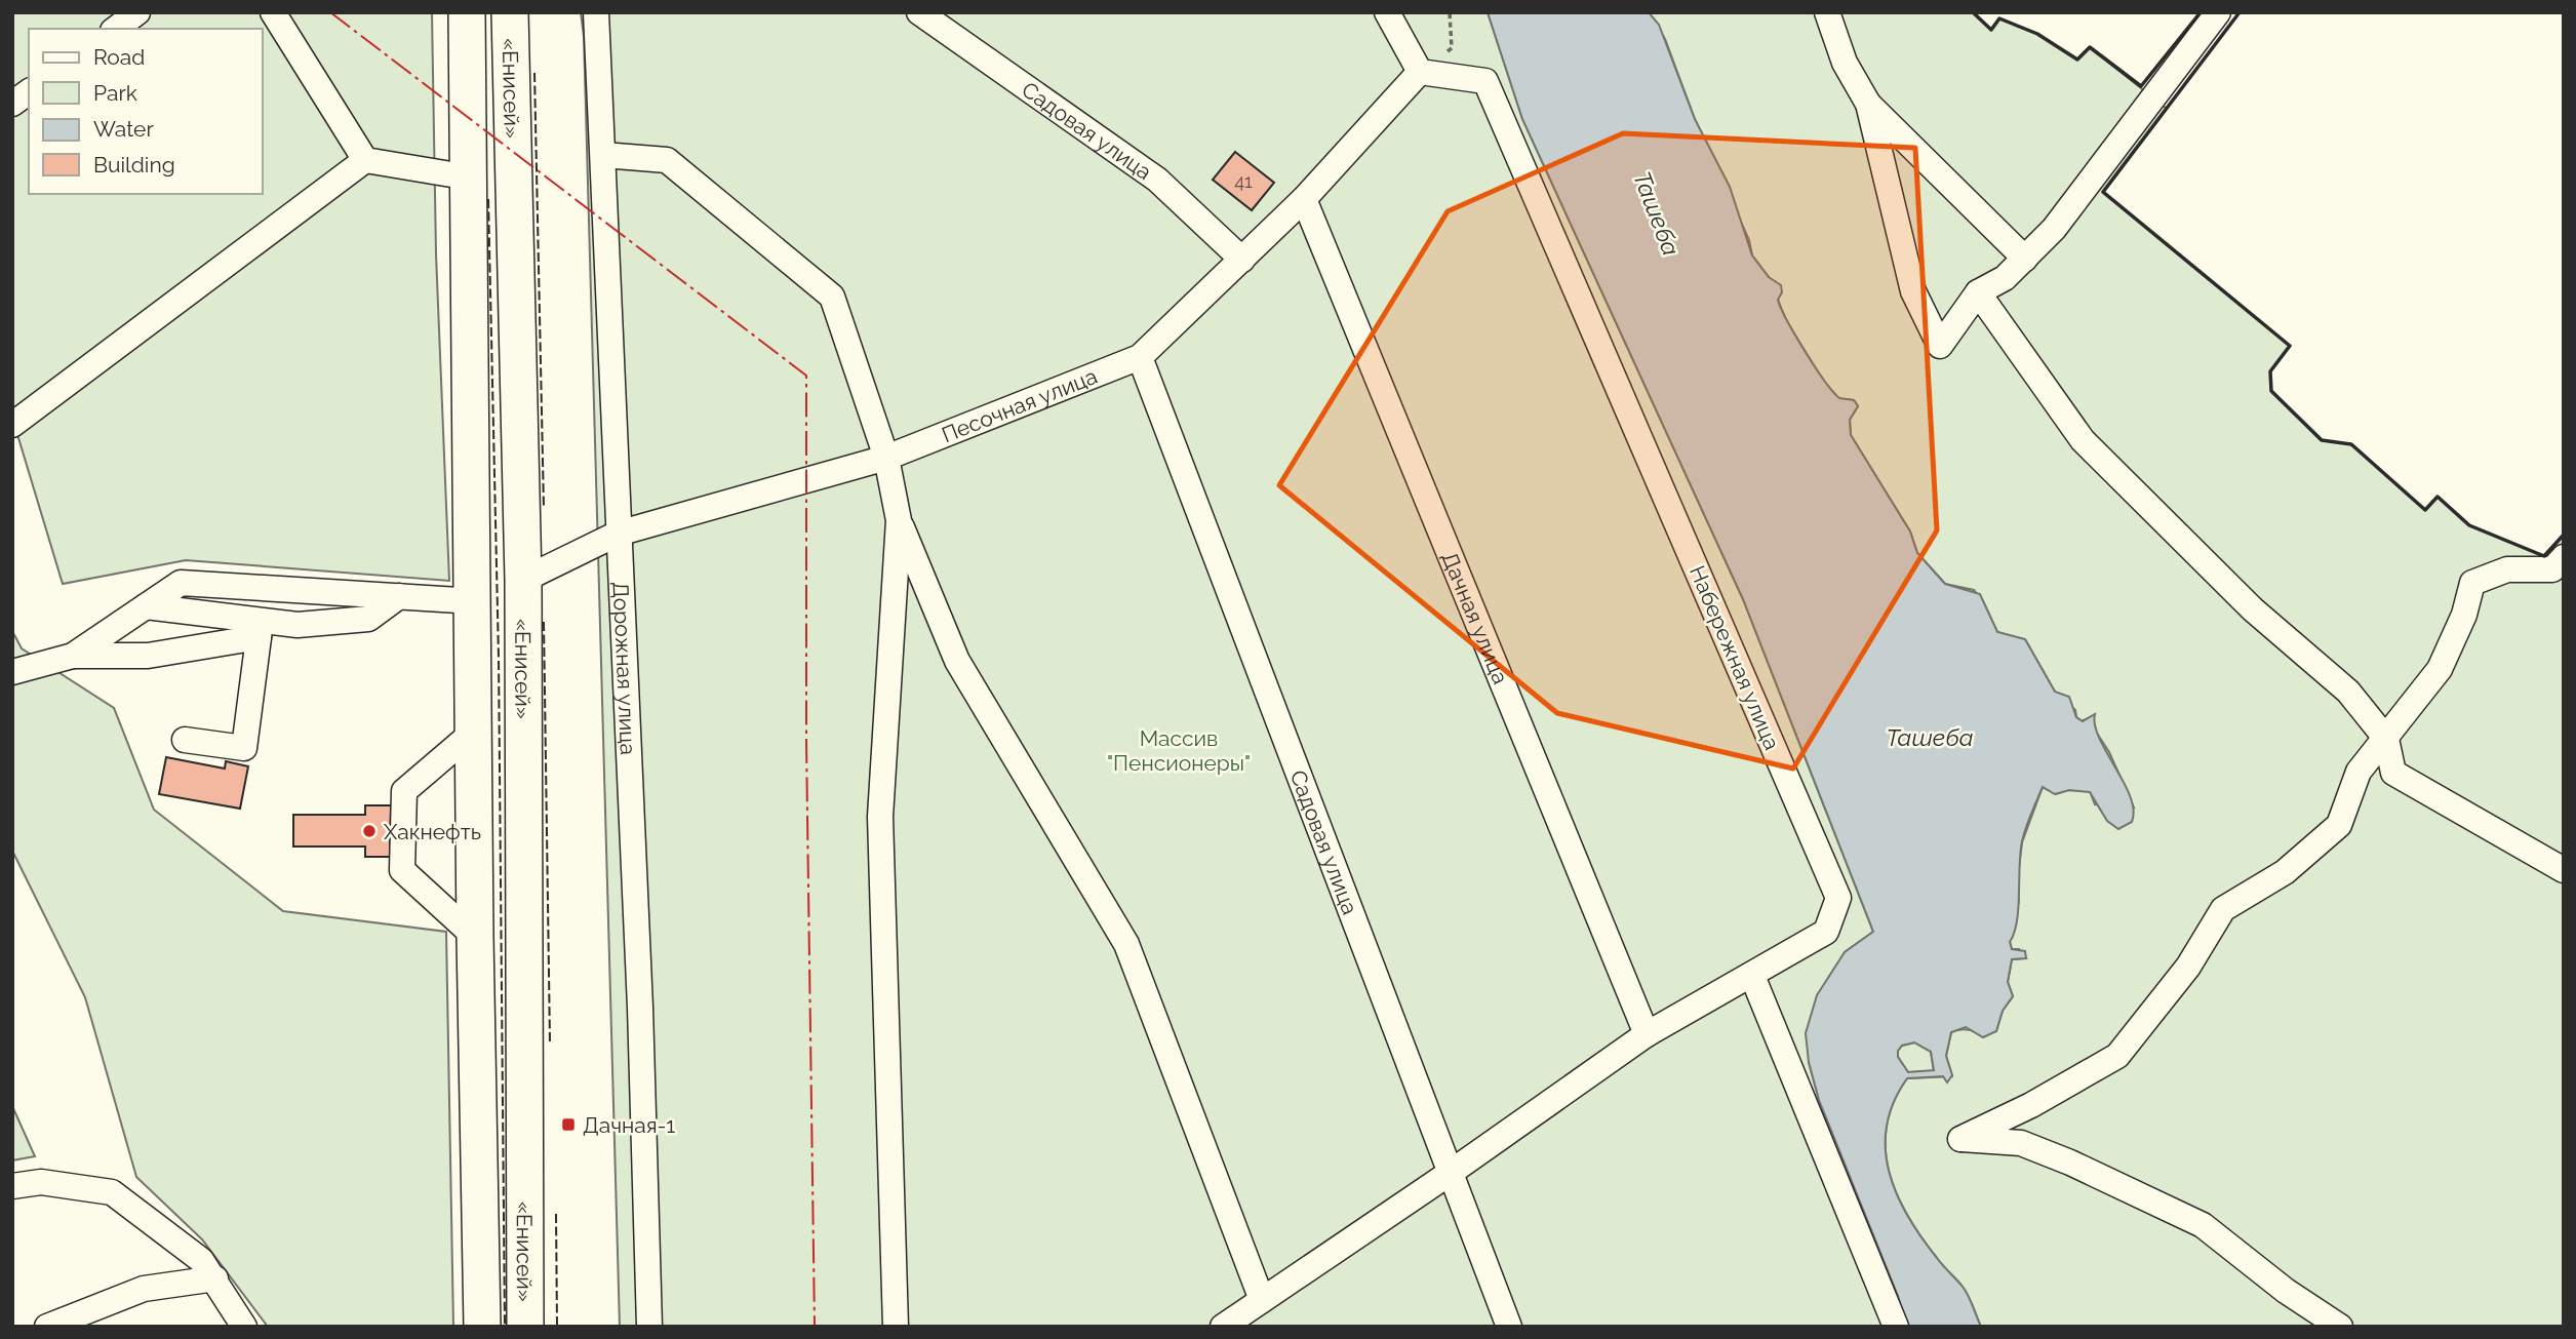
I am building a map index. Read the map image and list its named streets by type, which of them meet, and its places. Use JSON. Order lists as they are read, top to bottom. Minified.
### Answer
{"streets":{"highway":["«Енисей»"],"street":["Садовая улица","Песочная улица","Дачная улица","Набережная улица","Дорожная улица"]},"crossings":[["«Енисей»","Песочная улица"],["Садовая улица","Песочная улица"],["Песочная улица","Дачная улица"],["Песочная улица","Набережная улица"],["Песочная улица","Дорожная улица"]],"water":["Ташеба"],"parks":["Массив \"Пенсионеры\""],"places":{"other":["Хакнефть"],"transit":["Дачная-1"]},"house_numbers":["41"],"legend":["Road","Park","Water","Building"]}
